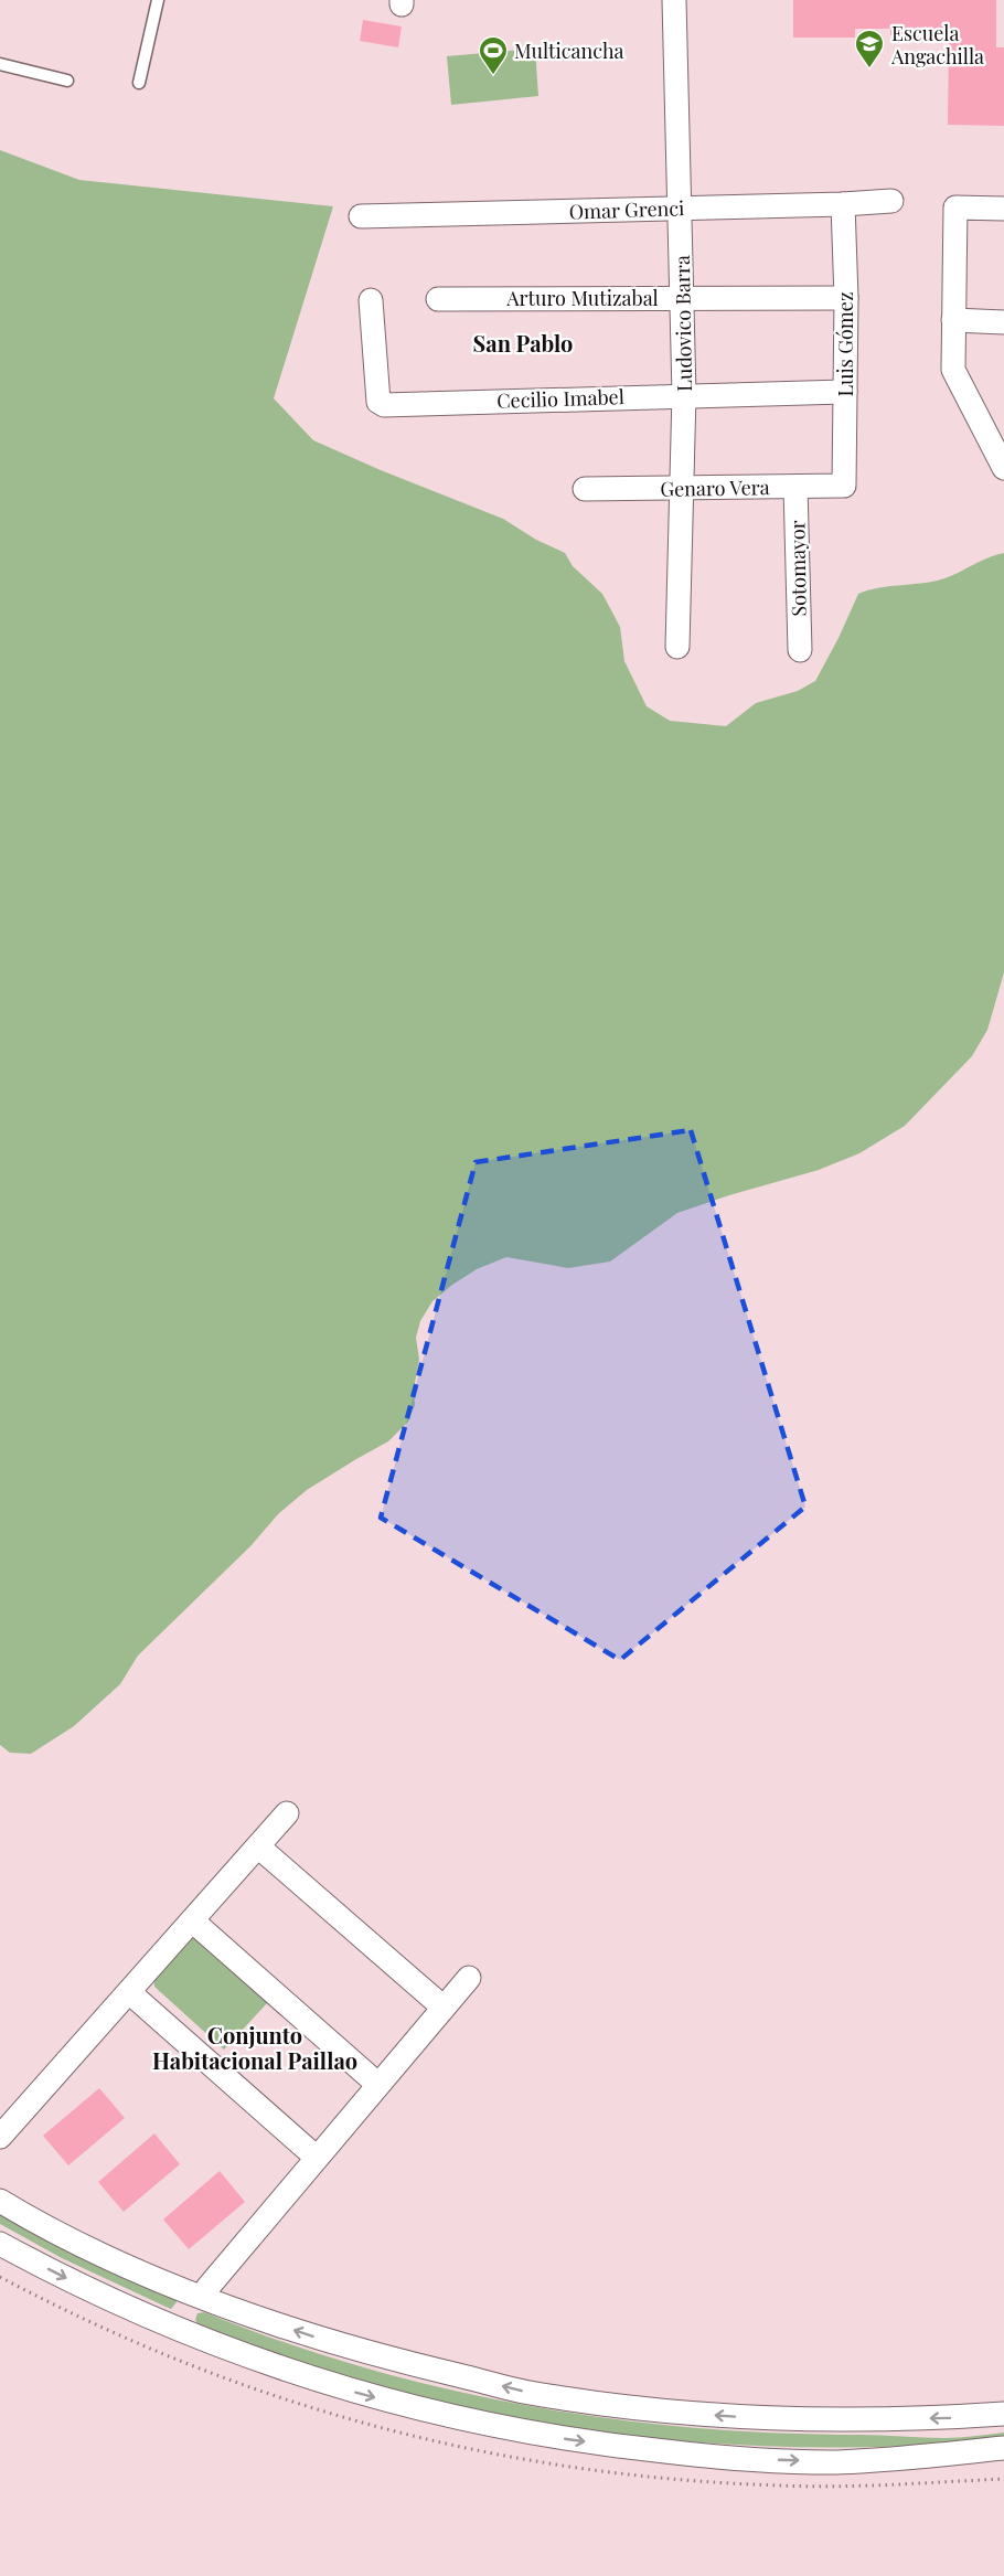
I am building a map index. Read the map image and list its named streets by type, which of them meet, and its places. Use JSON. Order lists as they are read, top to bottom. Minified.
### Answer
{"streets":{"street":["Omar Grenci","Arturo Mutizabal","Ludovico Barra","Luis Gómez","Cecilio Imabel","Genaro Vera","Sotomayor"]},"crossings":[["Omar Grenci","Ludovico Barra"],["Omar Grenci","Luis Gómez"],["Arturo Mutizabal","Ludovico Barra"],["Arturo Mutizabal","Luis Gómez"],["Ludovico Barra","Cecilio Imabel"],["Ludovico Barra","Genaro Vera"],["Luis Gómez","Cecilio Imabel"],["Luis Gómez","Genaro Vera"],["Genaro Vera","Sotomayor"]],"districts":["San Pablo","Conjunto Habitacional Paillao"],"places":{"school or university":["Escuela Angachilla"],"sports":["Multicancha"]}}
